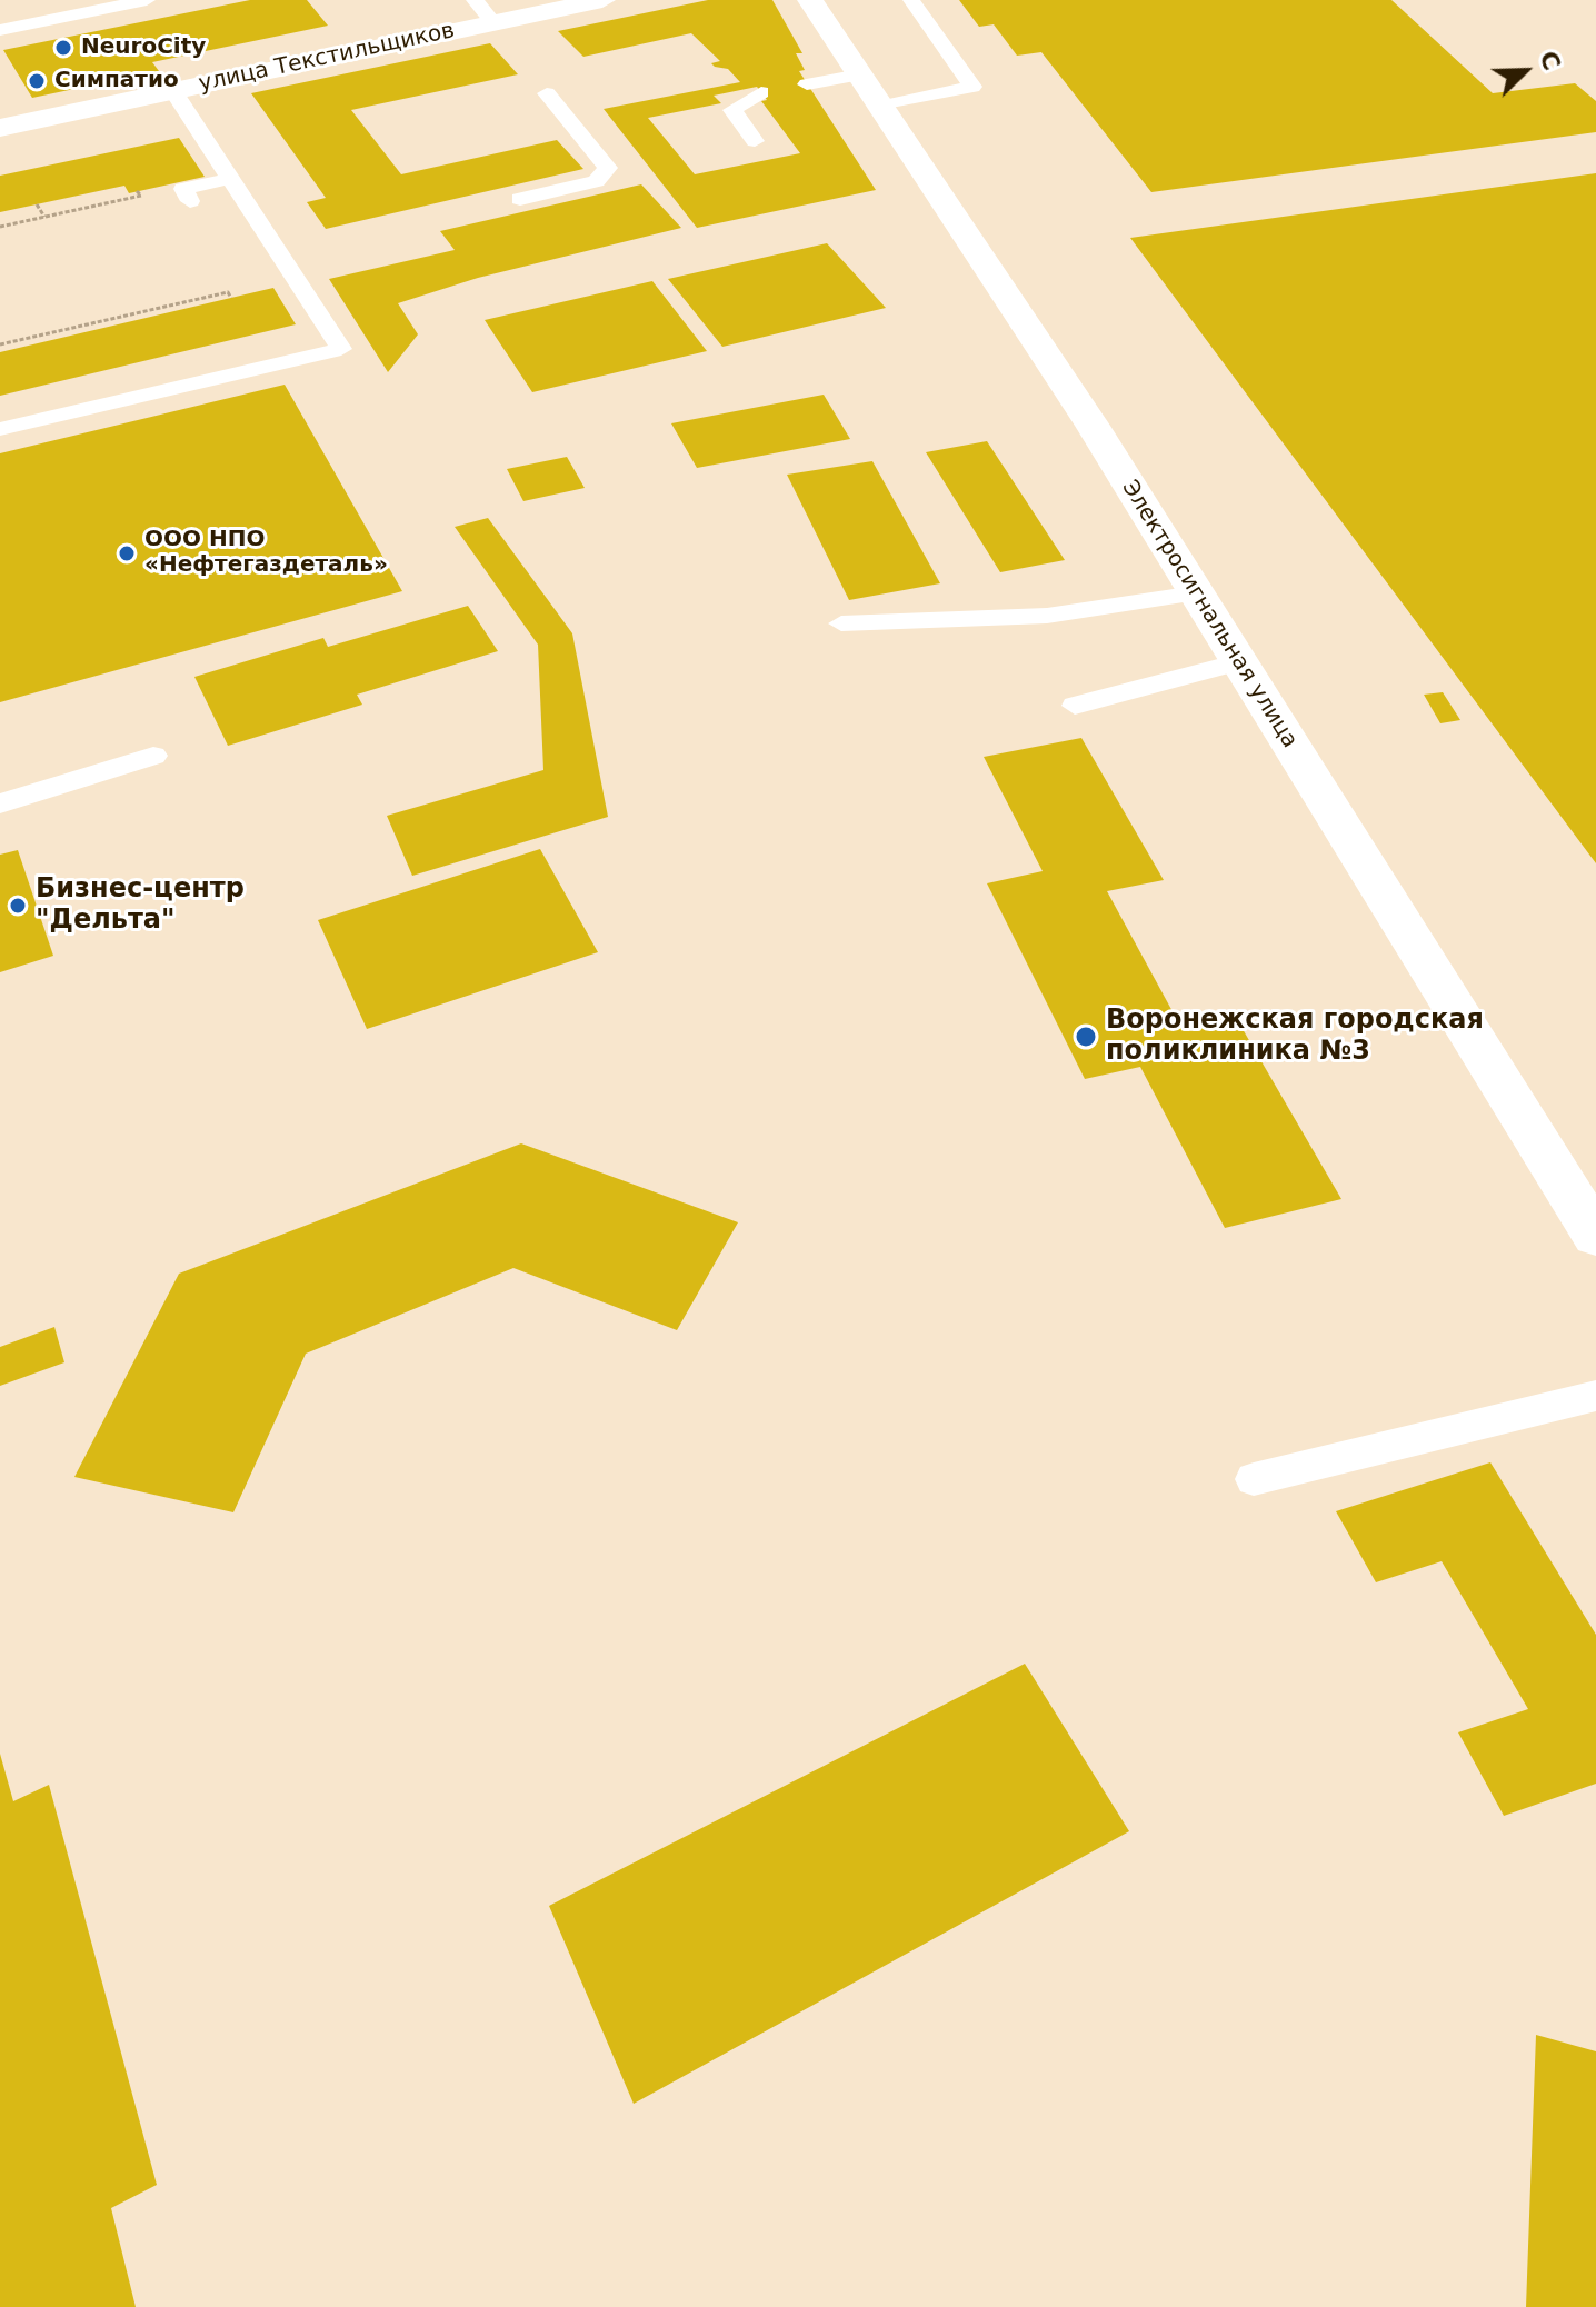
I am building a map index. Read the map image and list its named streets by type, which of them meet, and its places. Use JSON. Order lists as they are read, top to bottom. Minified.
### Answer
{"streets":{"street":["улица Текстильщиков","Электросигнальная улица"]},"places":["NeuroCity","Симпатио","ООО НПО «Нефтегаздеталь»","Бизнес-центр \"Дельта\"","Воронежская городская поликлиника №3"],"north":"top right"}
